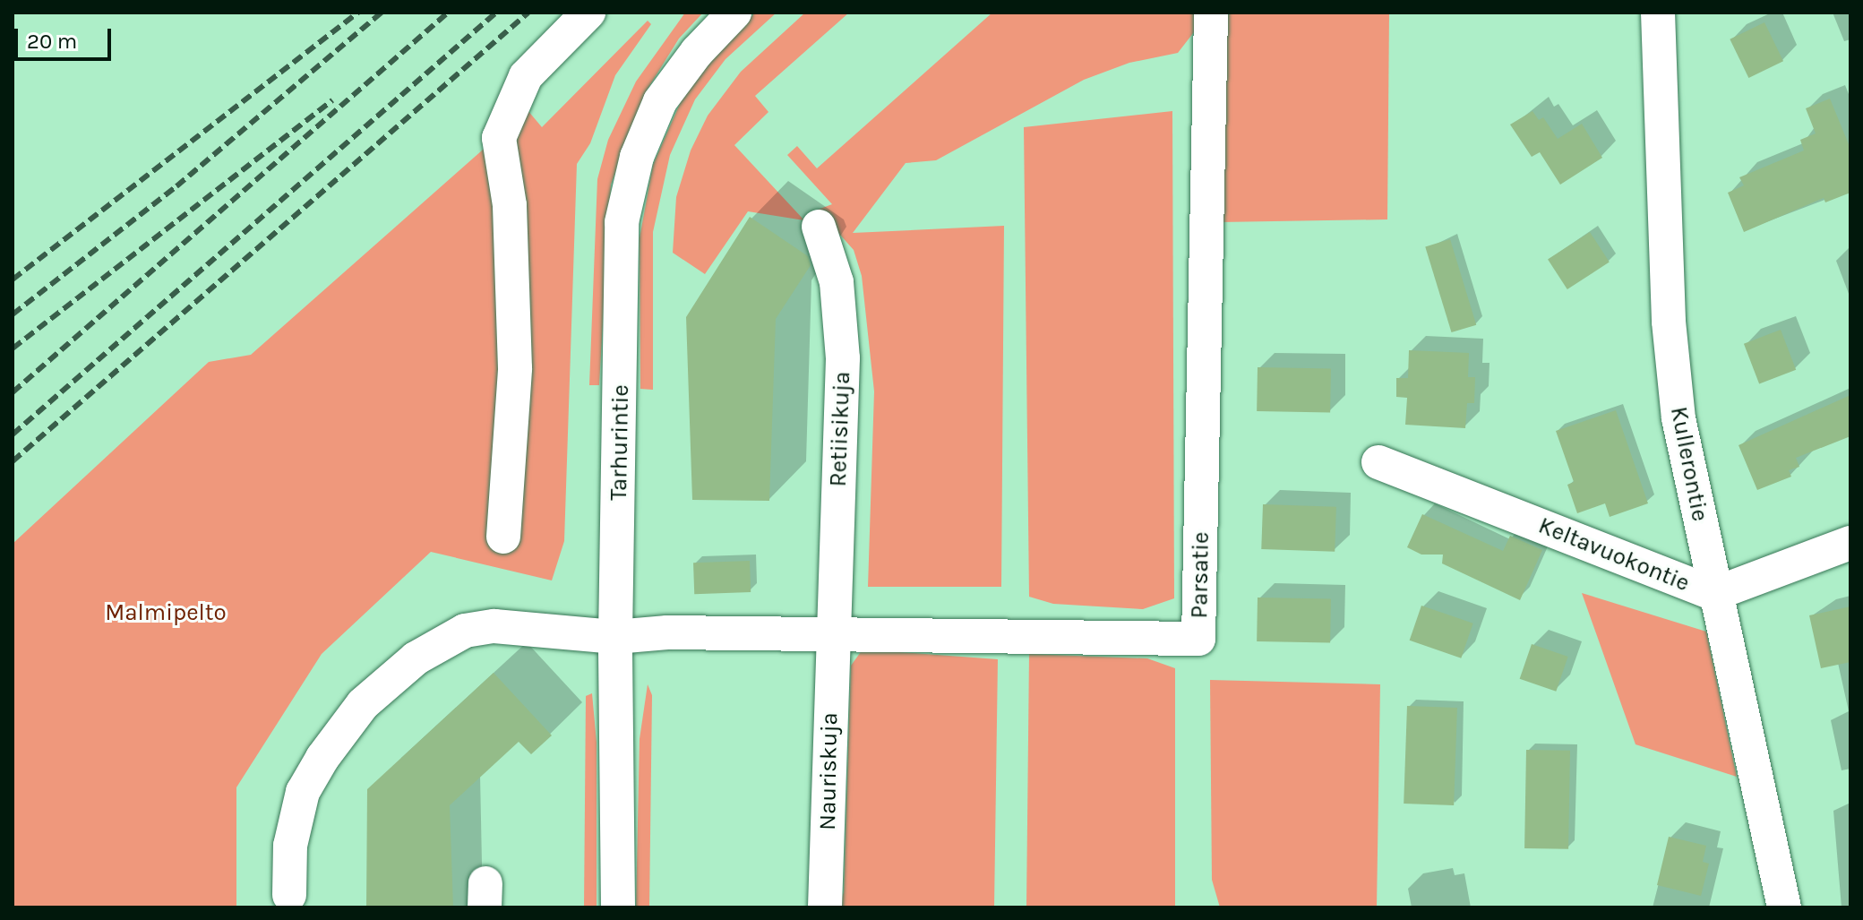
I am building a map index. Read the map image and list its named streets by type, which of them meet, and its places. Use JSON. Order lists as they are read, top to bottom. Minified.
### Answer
{"streets":{"street":["Retiisikuja","Tarhurintie","Kullerontie","Keltavuokontie","Parsatie","Nauriskuja"]},"crossings":[["Retiisikuja","Parsatie"],["Retiisikuja","Nauriskuja"],["Tarhurintie","Parsatie"],["Kullerontie","Keltavuokontie"],["Parsatie","Nauriskuja"]],"parks":["Malmipelto"],"scale_bar":"20 m"}
